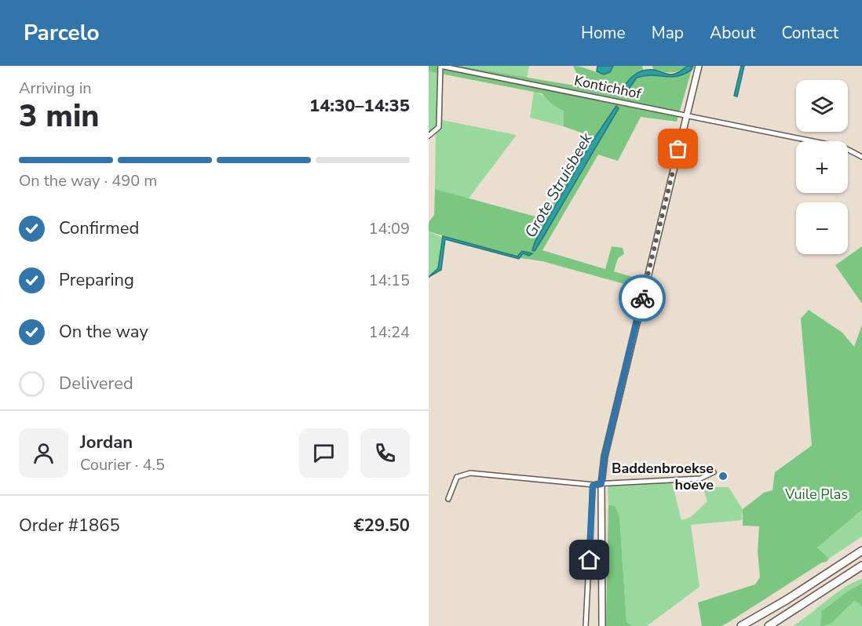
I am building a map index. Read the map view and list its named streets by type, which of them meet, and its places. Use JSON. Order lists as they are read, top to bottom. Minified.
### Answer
{"streets":{"street":["Kontichhof"]},"water":["Grote Struisbeek"],"parks":["Vuile Plas"],"places":["Baddenbroekse hoeve"],"page":{"header":"Parcelo","nav":["Home","Map","About","Contact"],"heading":["3 min","Arriving in","14:30–14:35"],"panel":["Jordan","Courier · 4.5","Order #1865","€29.50"],"map_buttons":["+","−"],"bar":"On the way · 490 m","list":[["Confirmed","14:09"],["Preparing","14:15"],["On the way","14:24"],"Delivered"]}}
